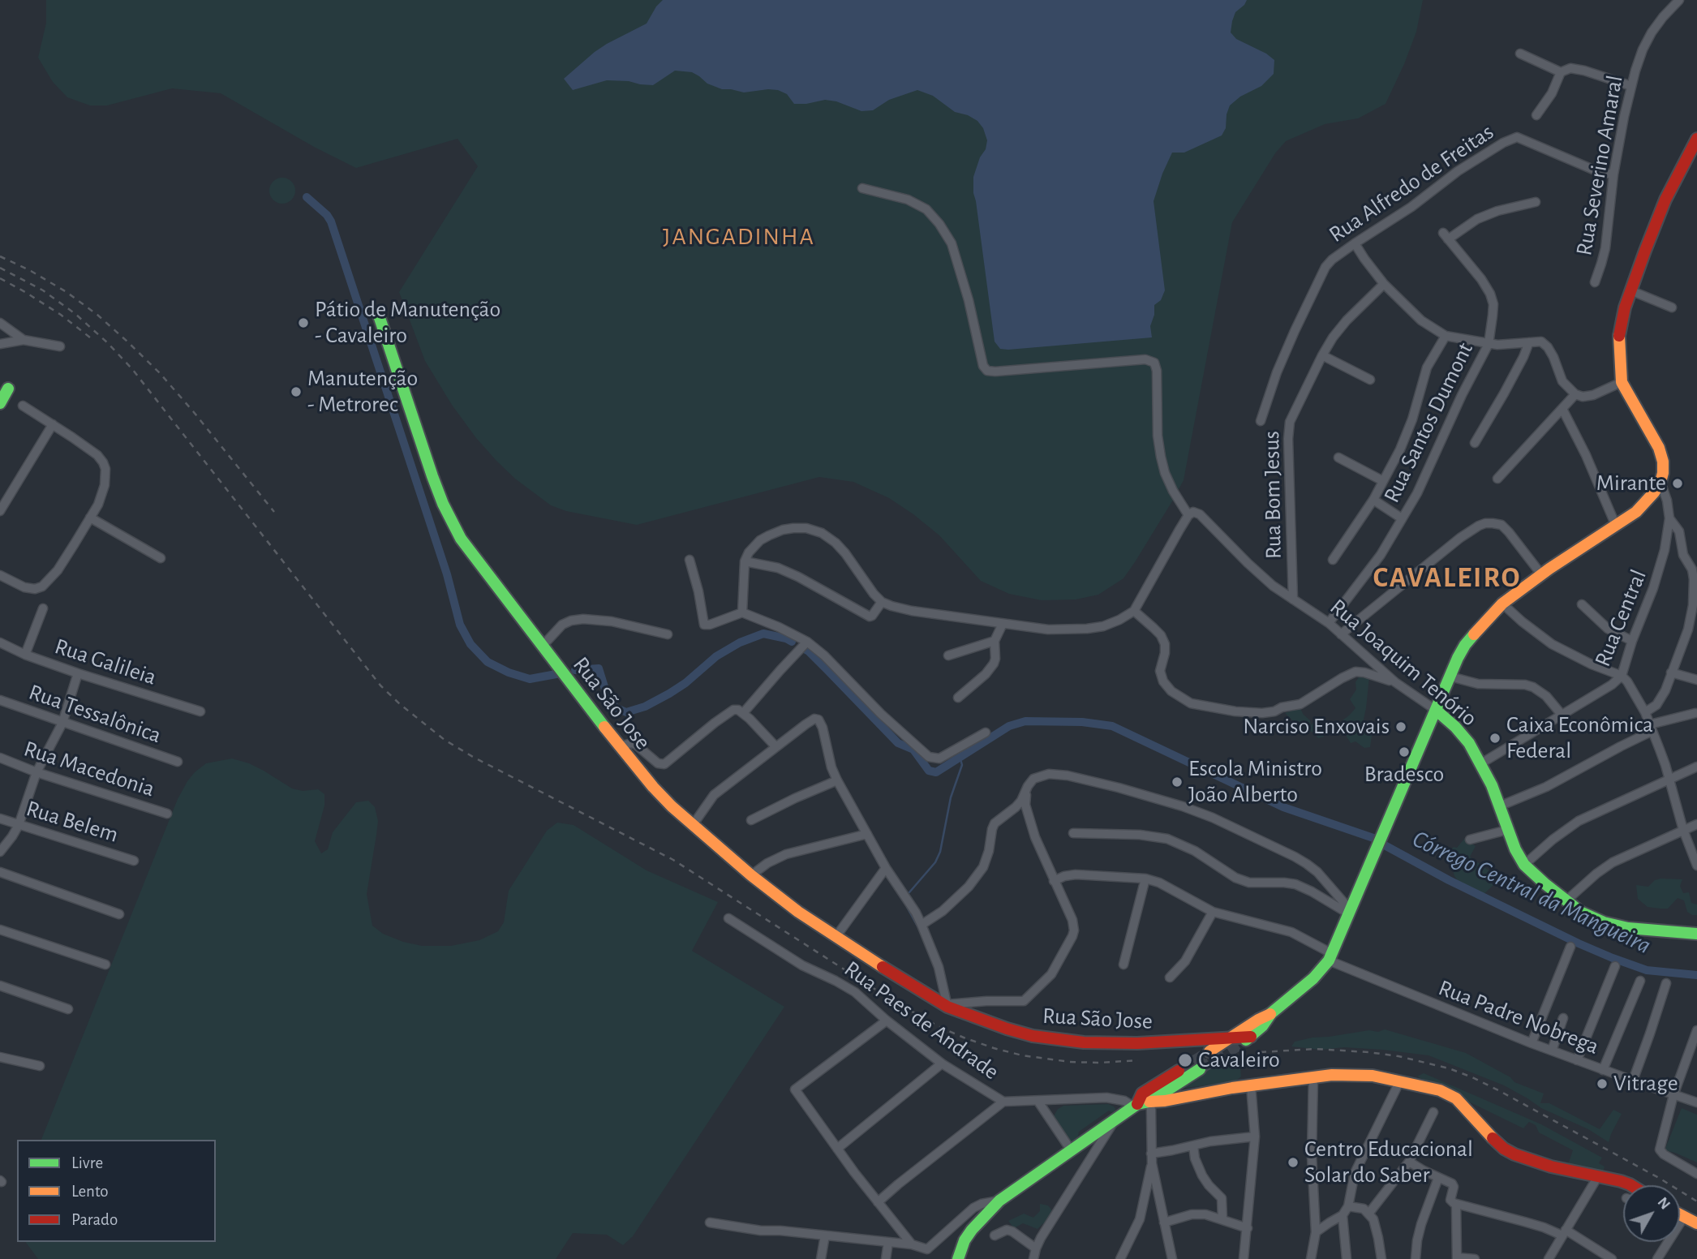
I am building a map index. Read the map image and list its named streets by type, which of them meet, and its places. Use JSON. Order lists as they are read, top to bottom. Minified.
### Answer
{"streets":{"street":["Rua Severino Amaral","Rua Alfredo de Freitas","Rua Santos Dumont","Rua Bom Jesus","Rua Central","Rua Galileia","Rua Joaquim Tenório","Rua São Jose","Rua Tessalônica","Rua Macedonia","Rua Belem","Rua Padre Nobrega","Rua Paes de Andrade"]},"crossings":[["Rua Severino Amaral","Rua Alfredo de Freitas"],["Rua Santos Dumont","Rua Joaquim Tenório"],["Rua Bom Jesus","Rua Joaquim Tenório"],["Rua Central","Rua Joaquim Tenório"]],"districts":["JANGADINHA","CAVALEIRO"],"water":["Córrego Central da Mangueira"],"places":["Pátio de Manutenção - Cavaleiro","Manutenção - Metrorec","Mirante","Narciso Enxovais","Caixa Econômica Federal","Bradesco","Escola Ministro João Alberto","Cavaleiro","Vitrage","Centro Educacional Solar do Saber"],"legend":["Livre","Lento","Parado"],"north":"top right"}
